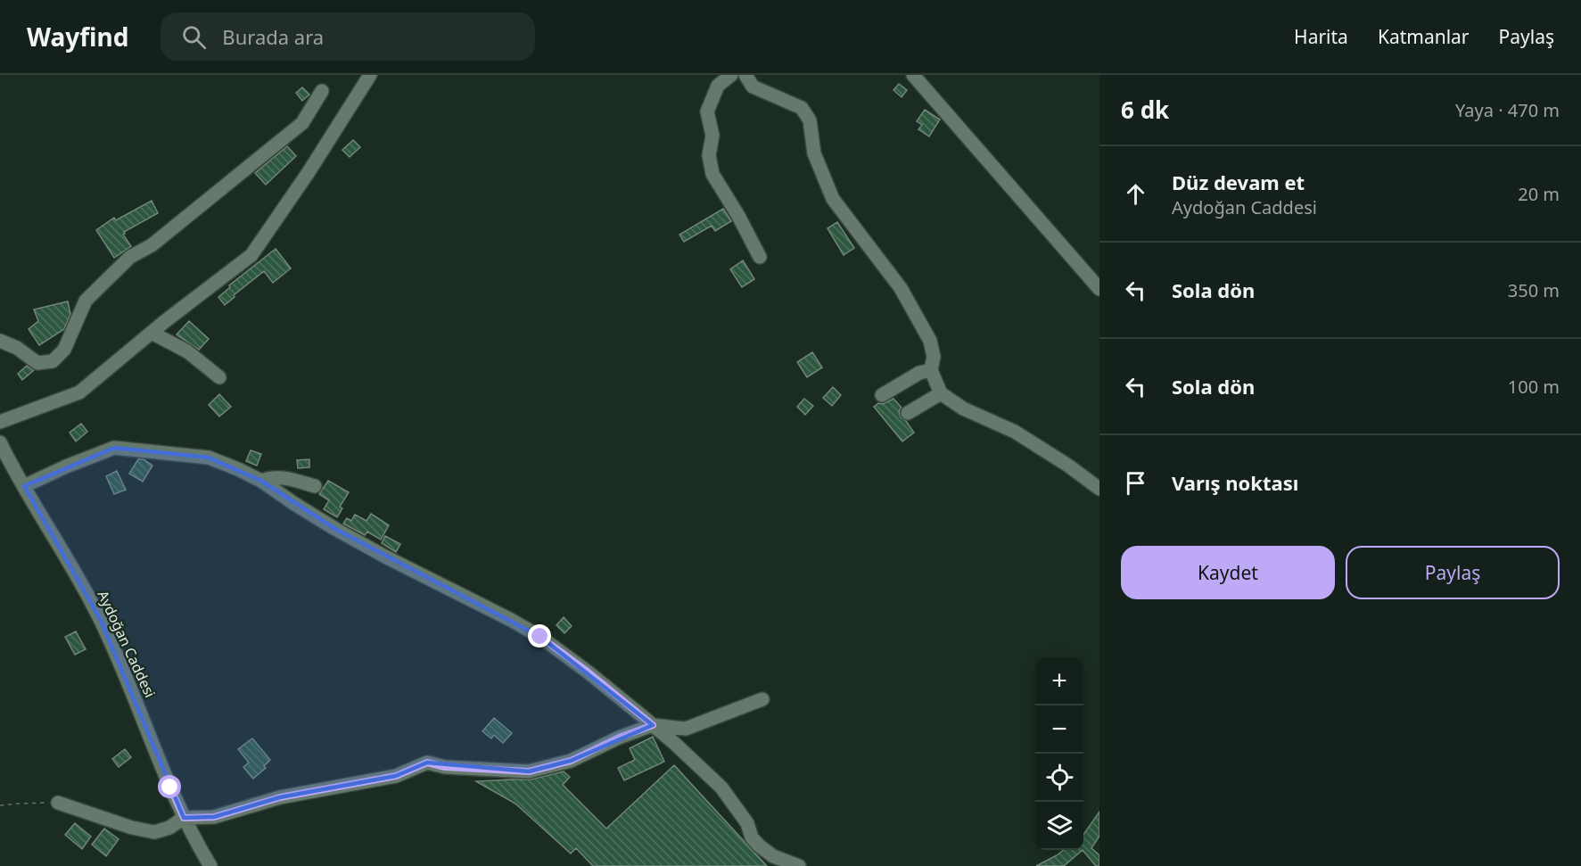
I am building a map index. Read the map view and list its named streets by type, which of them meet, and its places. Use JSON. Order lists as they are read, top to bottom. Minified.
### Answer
{"streets":{"street":["Aydoğan Caddesi"]},"page":{"header":"Wayfind","search":"Burada ara","nav":["Harita","Katmanlar","Paylaş"],"heading":["6 dk","Yaya · 470 m"],"list":[["Düz devam et","Aydoğan Caddesi","20 m"],["Sola dön","350 m"],["Sola dön","100 m"],"Varış noktası"],"buttons":["Kaydet","Paylaş"],"map_buttons":["+","−"]}}
